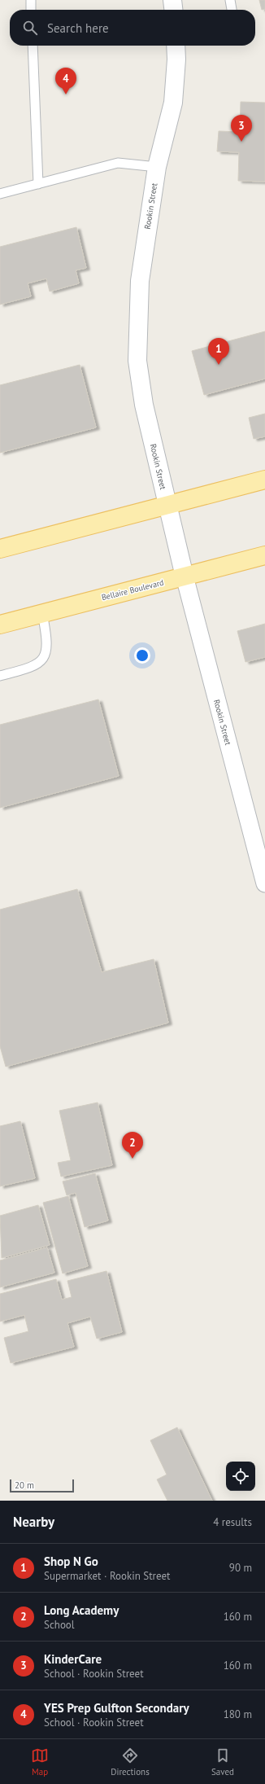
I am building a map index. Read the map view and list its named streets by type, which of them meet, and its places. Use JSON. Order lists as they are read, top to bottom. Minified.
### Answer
{"streets":{"main road":["Bellaire Boulevard"],"street":["Rookin Street"]},"crossings":[["Rookin Street","Bellaire Boulevard"]],"scale_bar":"20 m","page":{"search":"Search here","pins":["4","3","1","2"],"scale":"20 m","heading":["Nearby","4 results"],"list":[{"mark":"1","name":"Shop N Go","note":"Supermarket · Rookin Street","value":"90 m"},{"mark":"2","name":"Long Academy","note":"School","value":"160 m"},{"mark":"3","name":"KinderCare","note":"School · Rookin Street","value":"160 m"},{"mark":"4","name":"YES Prep Gulfton Secondary","note":"School · Rookin Street","value":"180 m"}],"nav":["Map","Directions","Saved"]}}
